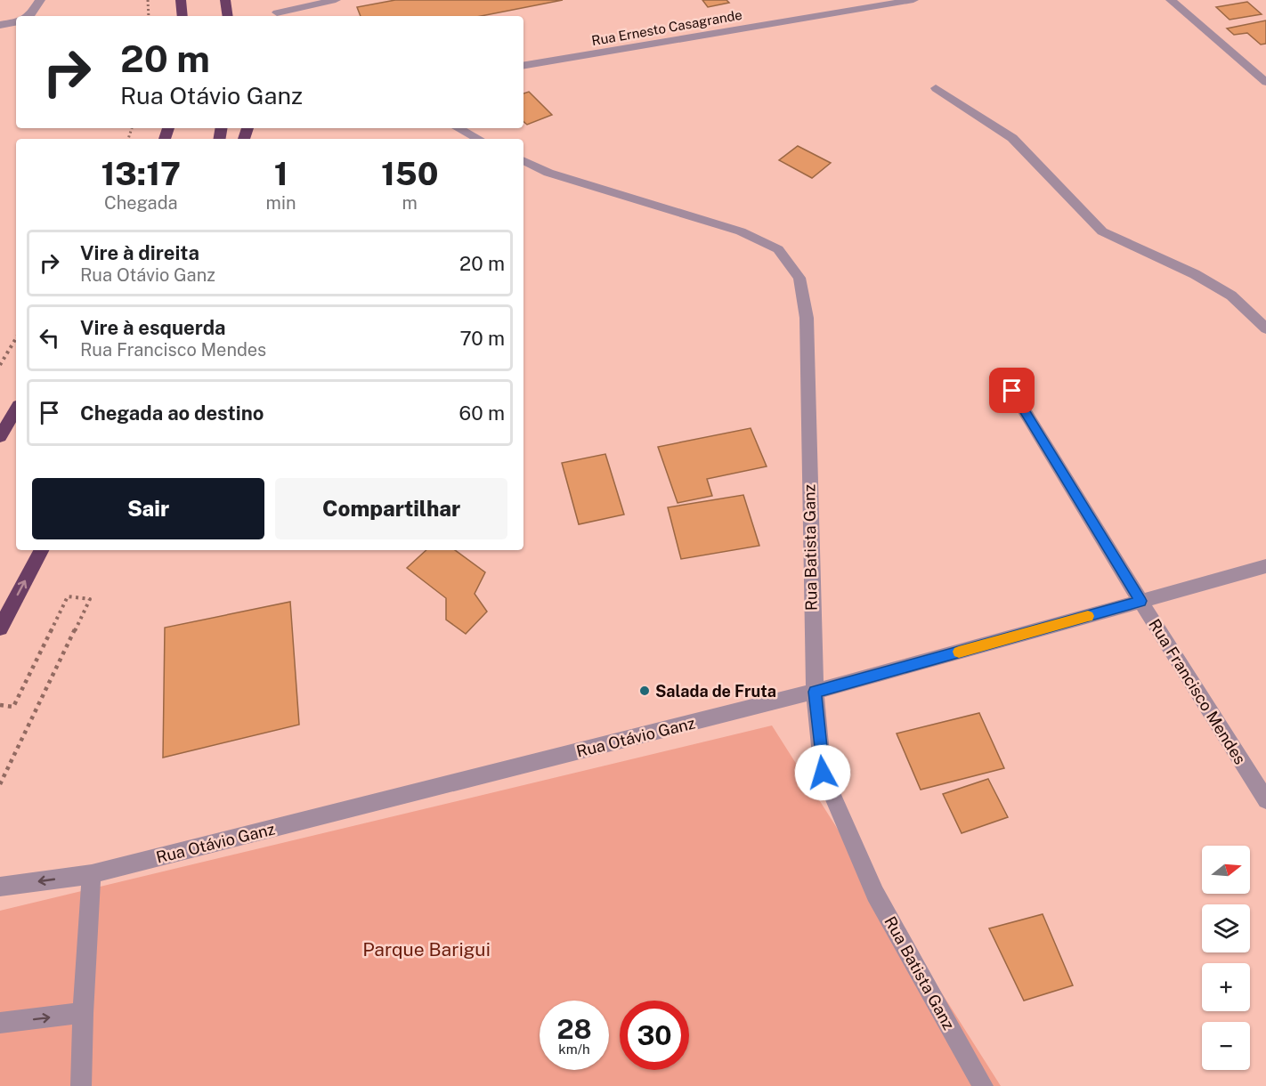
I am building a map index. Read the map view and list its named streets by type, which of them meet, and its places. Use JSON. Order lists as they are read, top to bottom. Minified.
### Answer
{"streets":{"street":["Rua Ernesto Casagrande","Rua Batista Ganz","Rua Francisco Mendes","Rua Otávio Ganz"]},"crossings":[["Rua Batista Ganz","Rua Otávio Ganz"],["Rua Francisco Mendes","Rua Otávio Ganz"]],"parks":["Parque Barigui"],"places":["Salada de Fruta"],"north":"right","page":{"turn":["20 m","Rua Otávio Ganz"],"eta":["13:17","Chegada","1","min","150","m"],"list":[{"name":"Vire à direita","note":"Rua Otávio Ganz","value":"20 m"},{"name":"Vire à esquerda","note":"Rua Francisco Mendes","value":"70 m"},{"name":"Chegada ao destino","value":"60 m"}],"buttons":["Sair","Compartilhar"],"map_buttons":["+","−"],"speed":"28 km/h","limit":"30"}}
